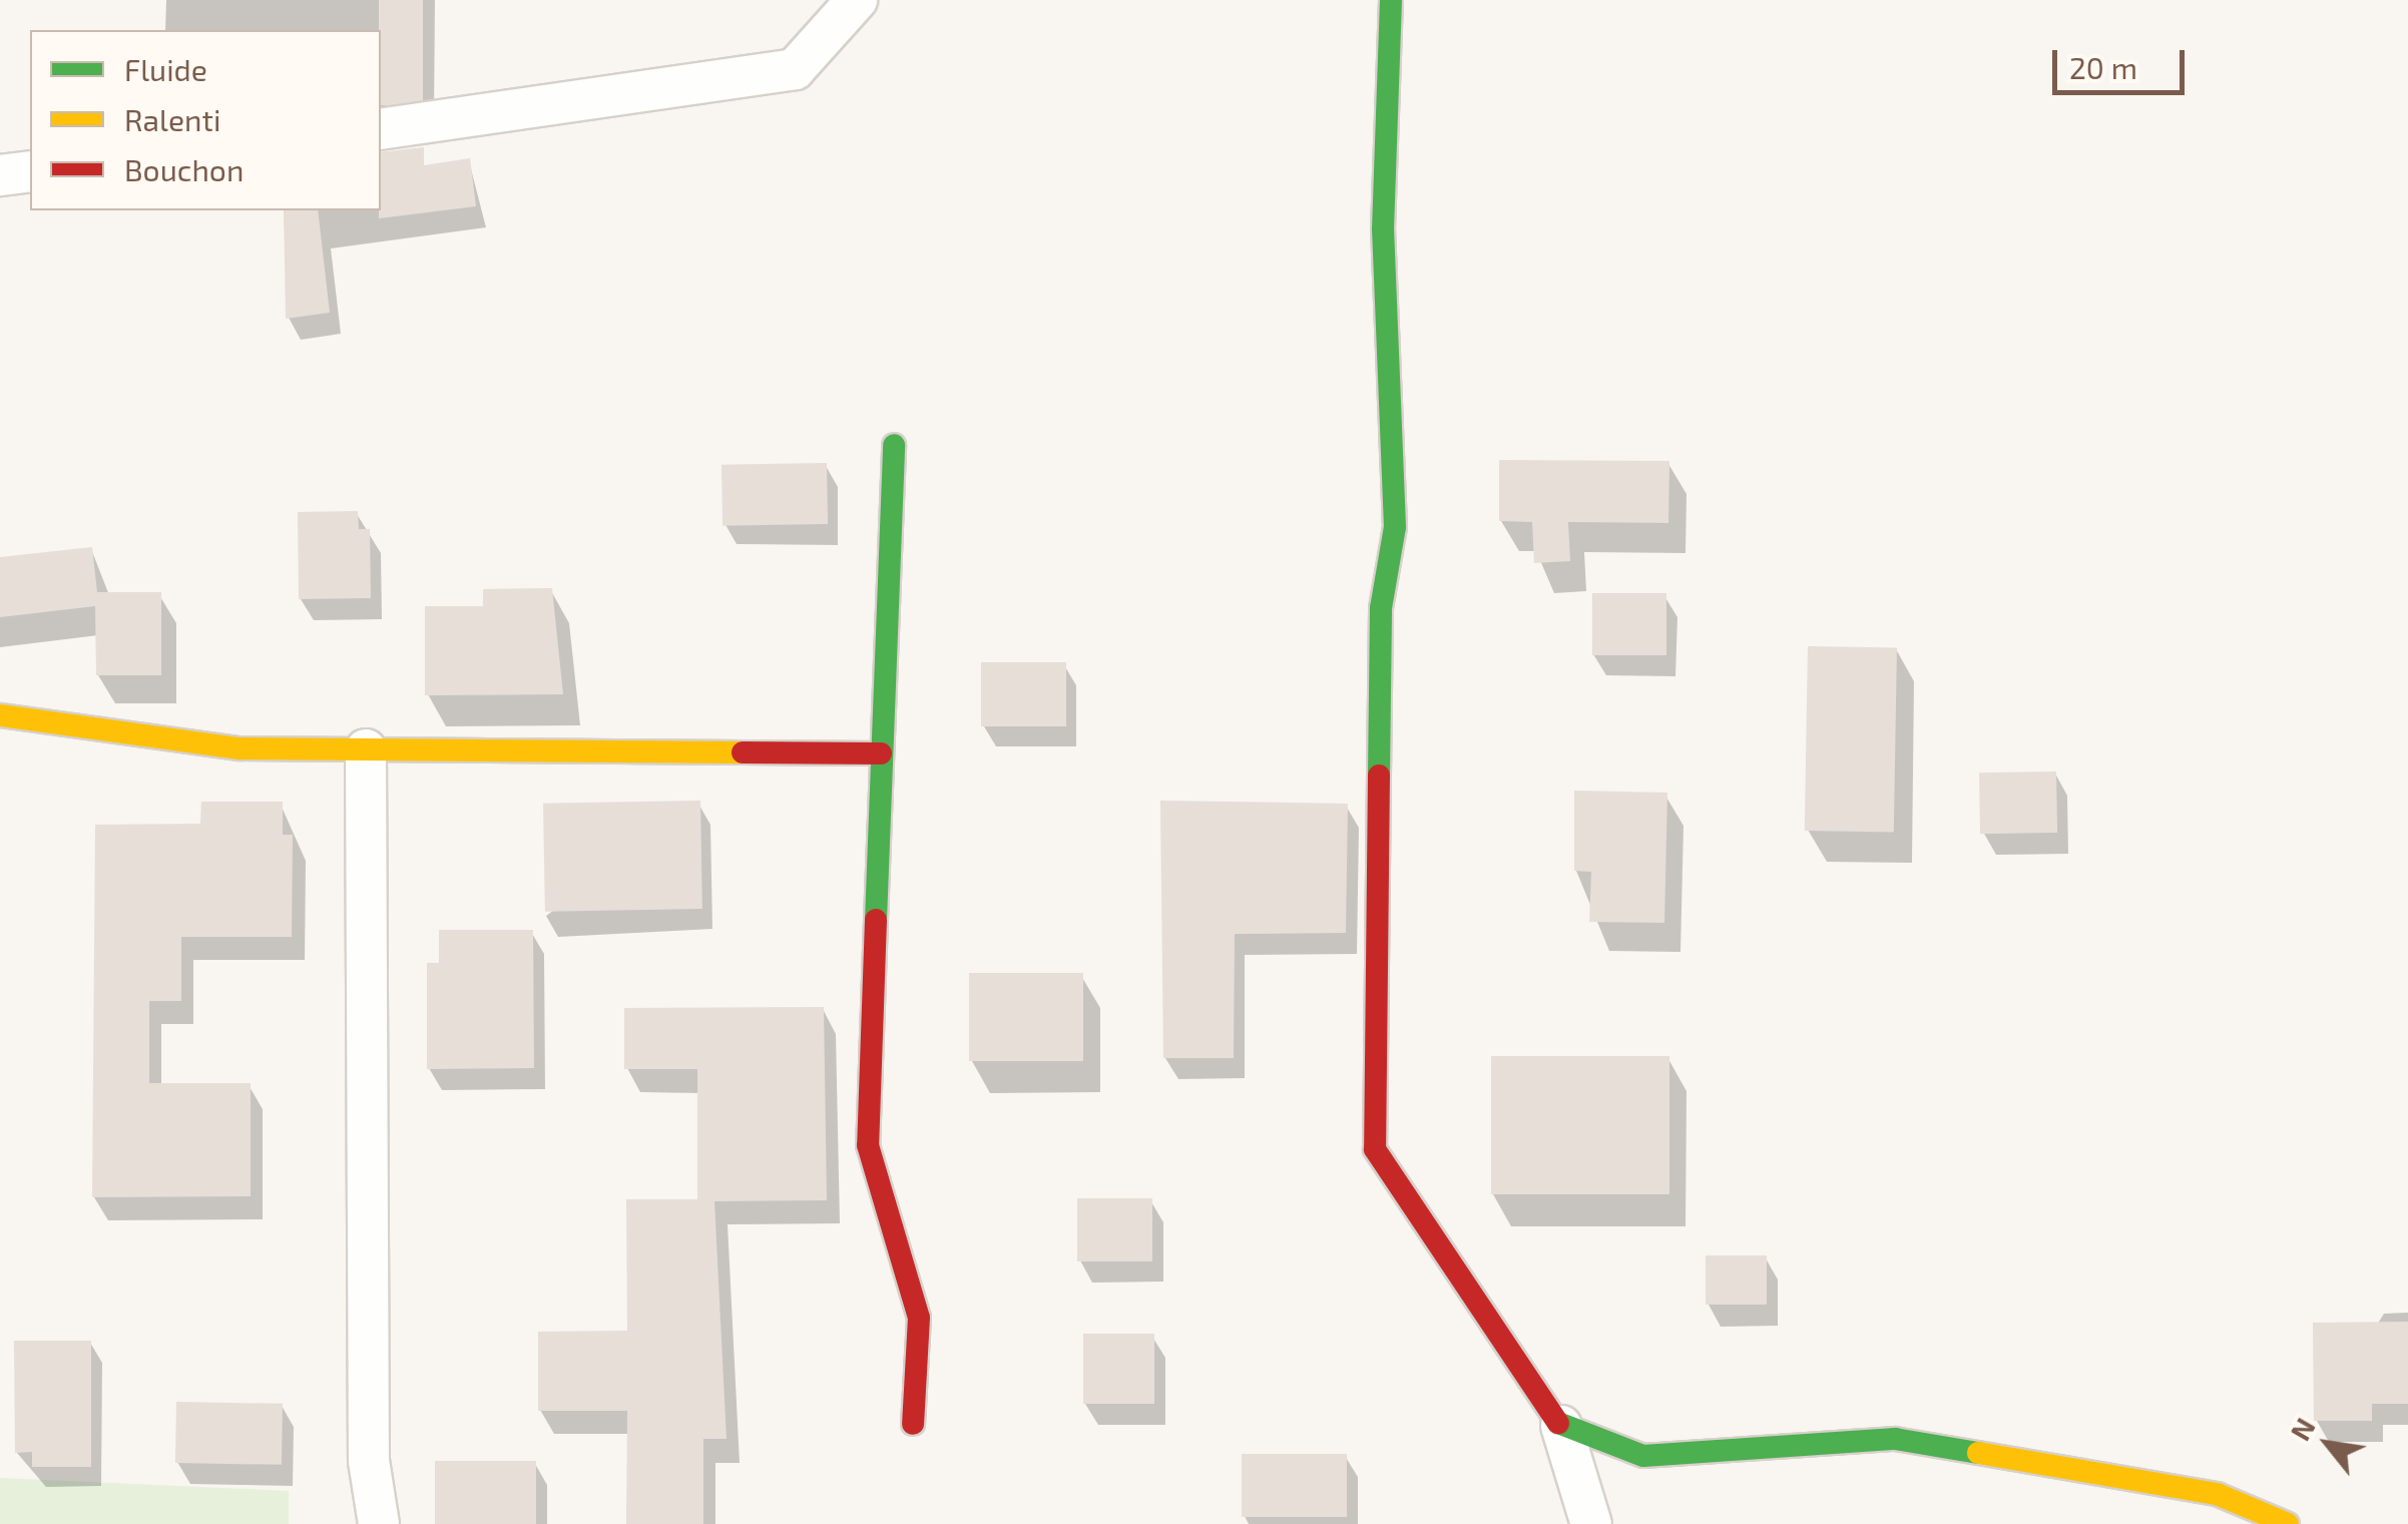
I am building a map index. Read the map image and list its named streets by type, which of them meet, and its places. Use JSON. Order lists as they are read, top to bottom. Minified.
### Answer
{"legend":["Fluide","Ralenti","Bouchon"],"scale_bar":"20 m","north":"top left"}
